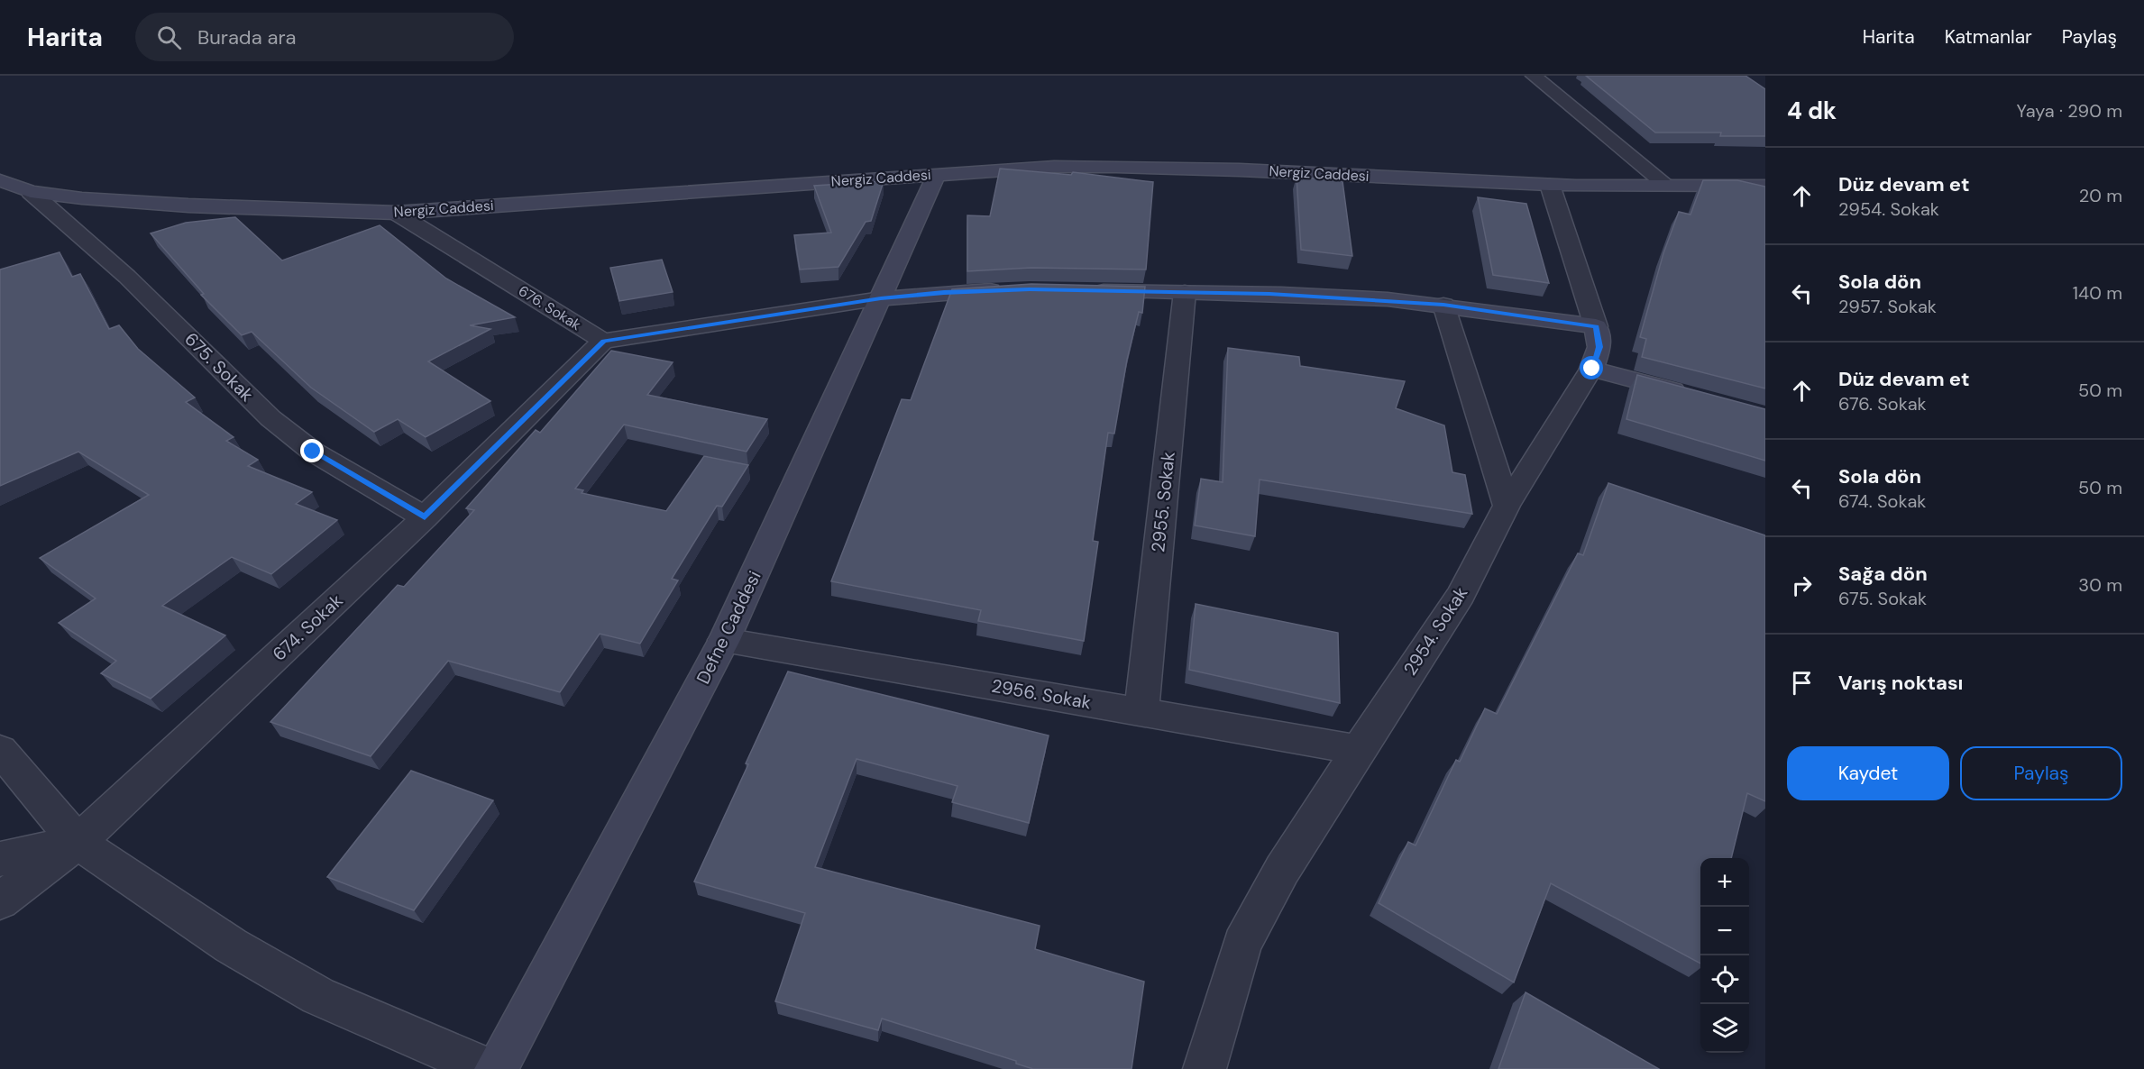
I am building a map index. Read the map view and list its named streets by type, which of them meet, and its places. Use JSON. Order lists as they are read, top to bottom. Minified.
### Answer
{"streets":{"street":["Nergiz Caddesi","676. Sokak","675. Sokak","2955. Sokak","674. Sokak","Defne Caddesi","2954. Sokak","2956. Sokak"]},"crossings":[["Nergiz Caddesi","676. Sokak"],["Nergiz Caddesi","675. Sokak"],["Nergiz Caddesi","Defne Caddesi"],["Nergiz Caddesi","2954. Sokak"],["676. Sokak","674. Sokak"],["675. Sokak","674. Sokak"],["2955. Sokak","2956. Sokak"],["Defne Caddesi","2956. Sokak"],["2954. Sokak","2956. Sokak"]],"page":{"header":"Harita","search":"Burada ara","nav":["Harita","Katmanlar","Paylaş"],"heading":["4 dk","Yaya · 290 m"],"list":[["Düz devam et","2954. Sokak","20 m"],["Sola dön","2957. Sokak","140 m"],["Düz devam et","676. Sokak","50 m"],["Sola dön","674. Sokak","50 m"],["Sağa dön","675. Sokak","30 m"],"Varış noktası"],"buttons":["Kaydet","Paylaş"],"map_buttons":["+","−"]}}
